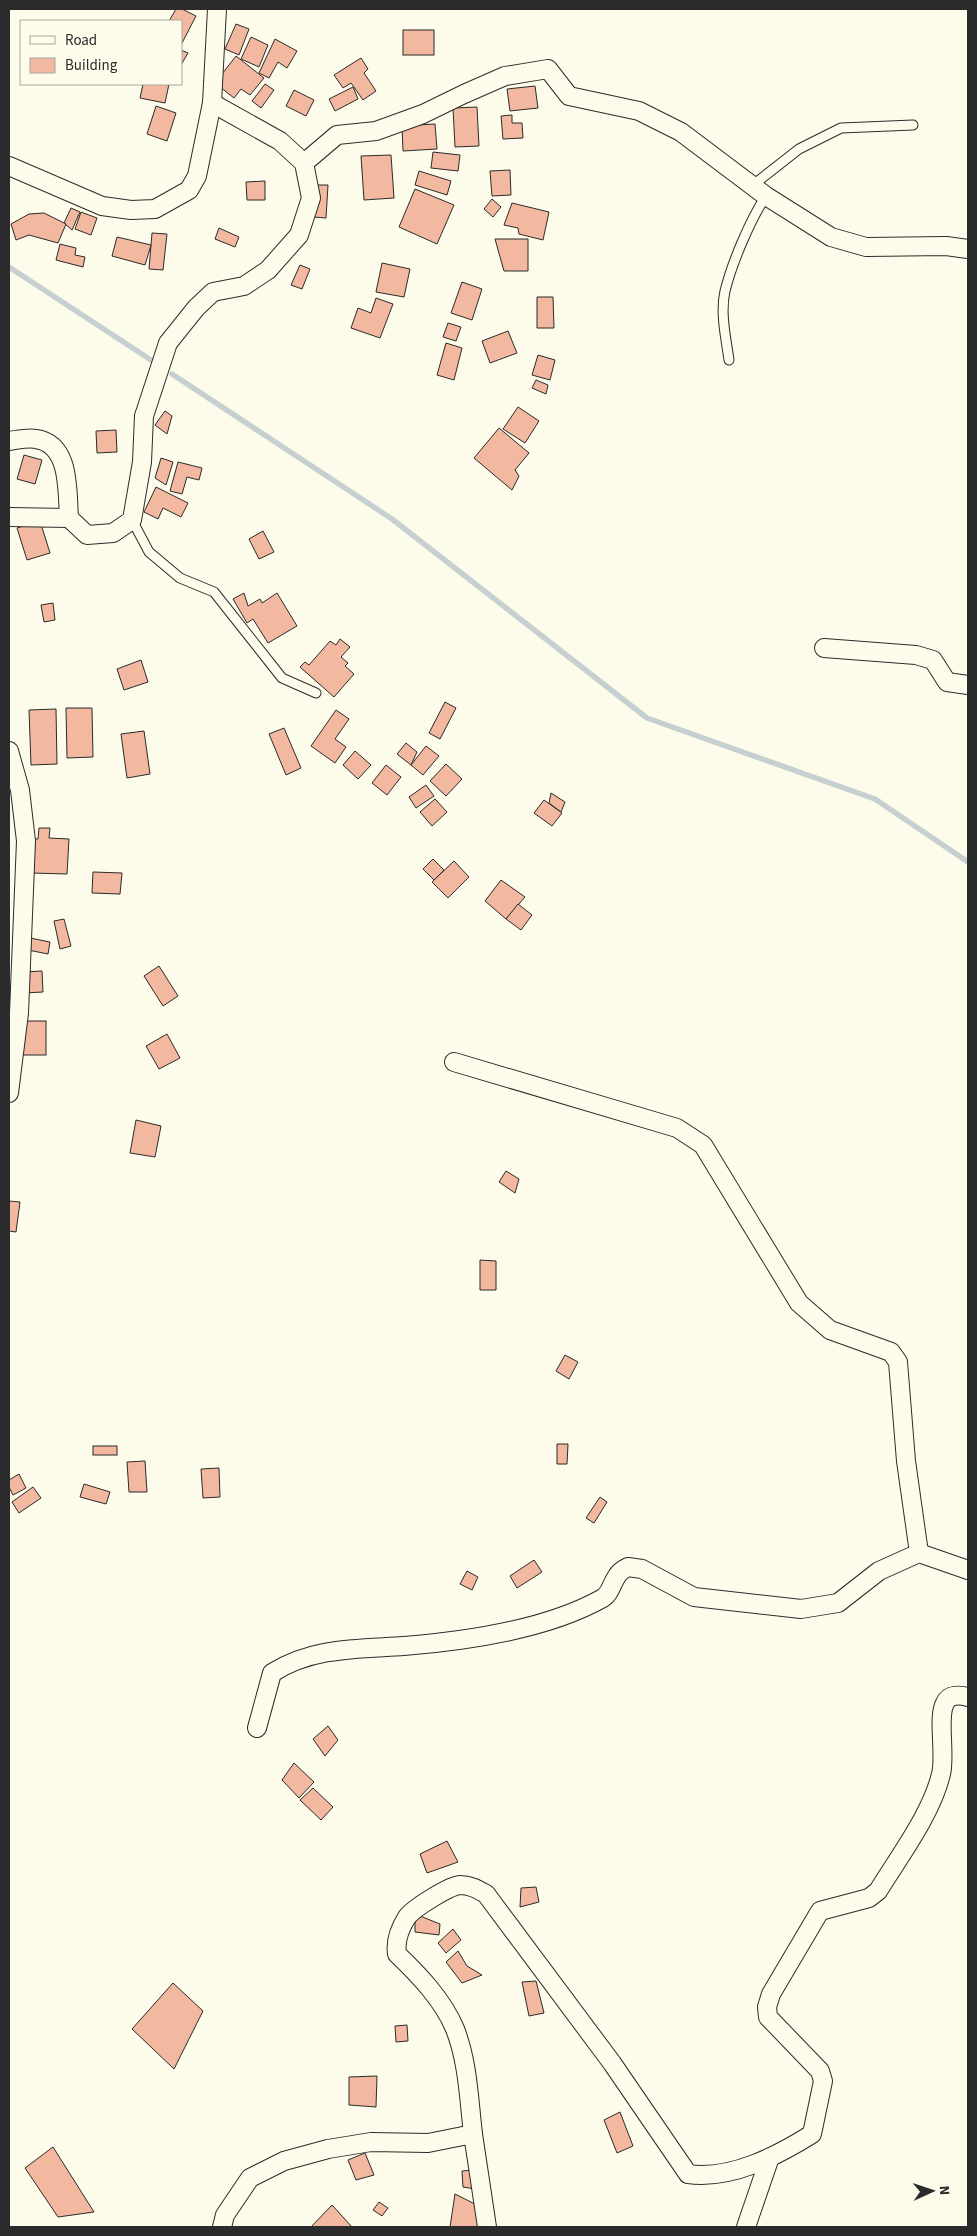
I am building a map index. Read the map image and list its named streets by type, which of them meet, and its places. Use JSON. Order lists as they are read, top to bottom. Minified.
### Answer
{"legend":["Road","Building"],"north":"right"}
